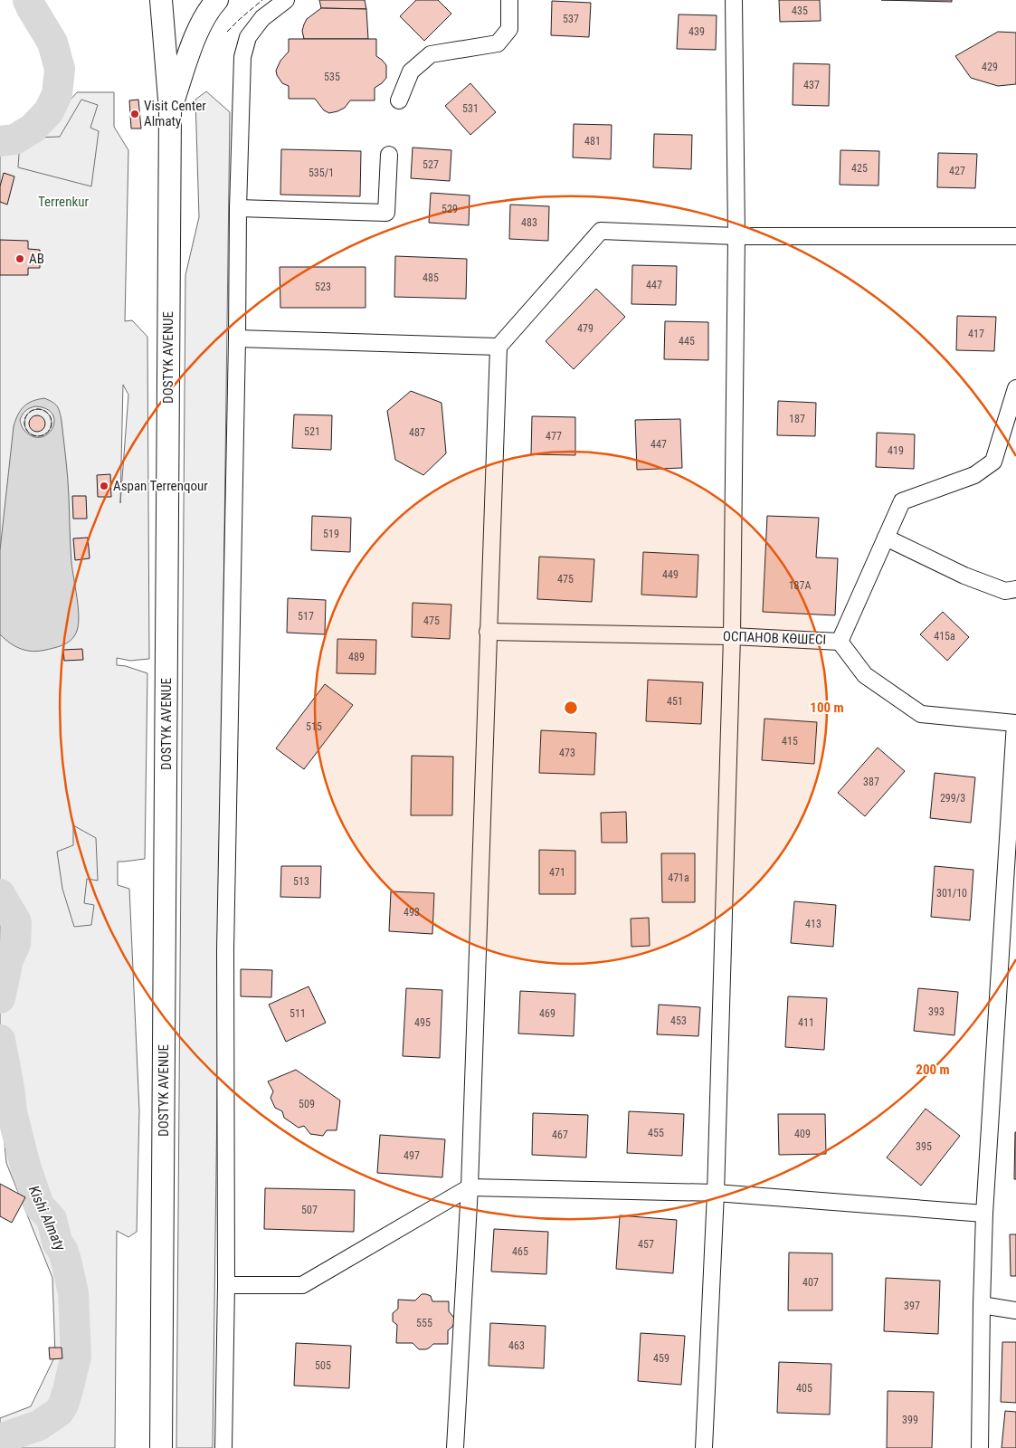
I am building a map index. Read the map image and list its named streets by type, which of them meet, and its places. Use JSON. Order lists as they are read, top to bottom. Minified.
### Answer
{"streets":{"main road":["DOSTYK AVENUE"],"street":["ОСПАНОВ КӨШЕСІ"]},"water":["Kіshі Almaty"],"parks":["Terrenkur"],"places":["Visit Center Almaty","AB","Aspan Terrenqour"],"house_numbers":["435","537","439","429","535","437","531","481","527","425","427","535/1","529","483","485","447","523","479","417","445","187","521","487","477","447","419","519","449","475","187А","517","475","415а","489","451","515","415","473","387","299/3","471","471а","513","301/10","493","413","393","511","469","453","495","411","509","455","409","467","395","497","507","457","465","407","397","555","463","459","505","405","399"],"rings":["100 m","200 m"]}
